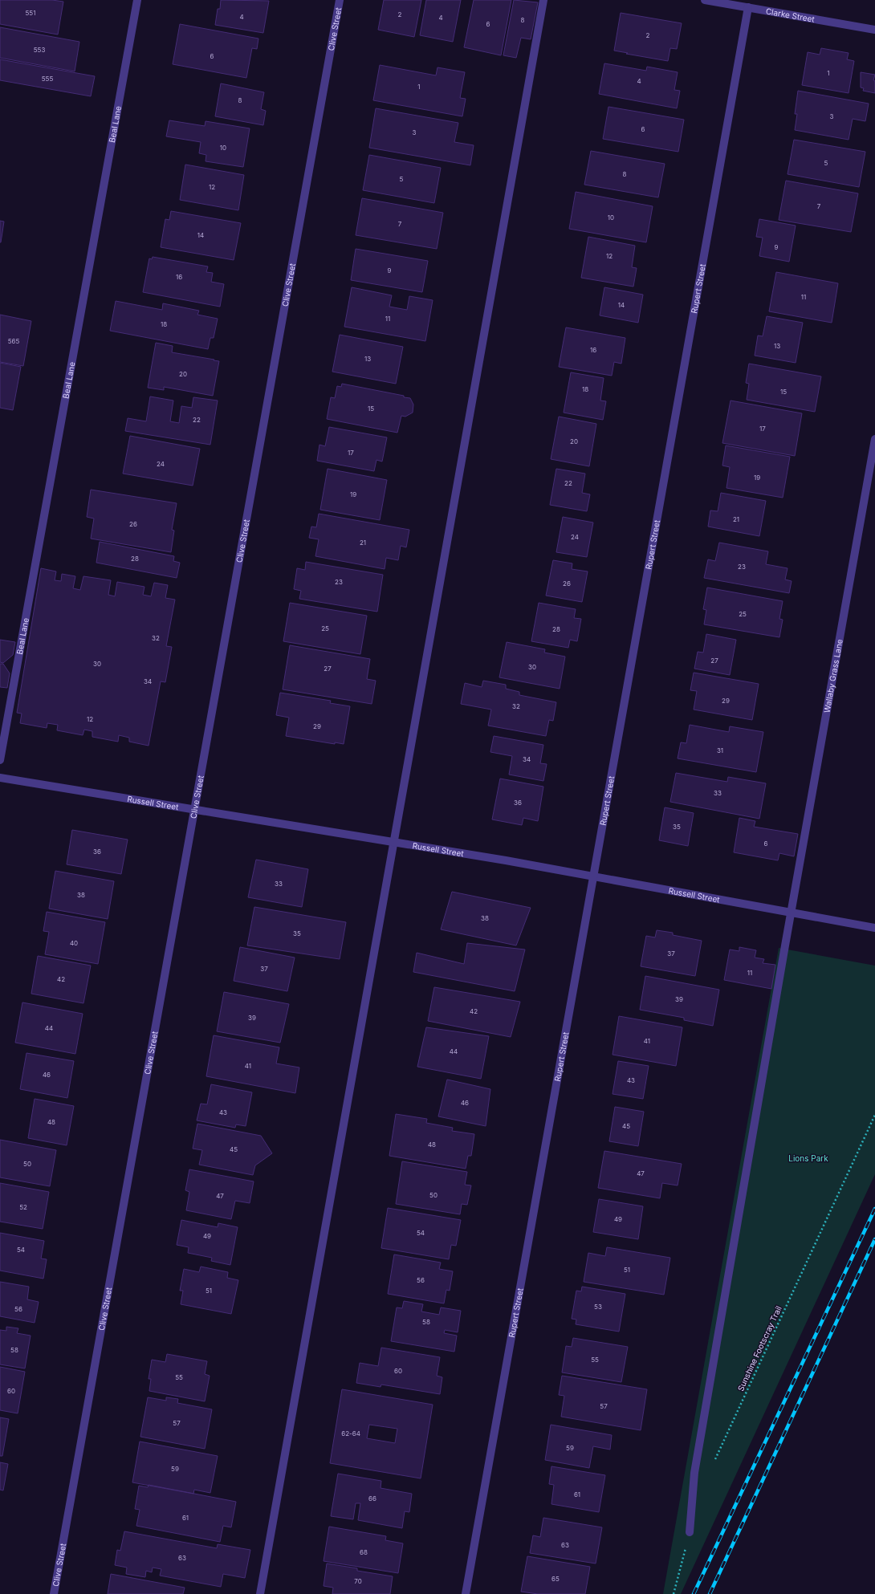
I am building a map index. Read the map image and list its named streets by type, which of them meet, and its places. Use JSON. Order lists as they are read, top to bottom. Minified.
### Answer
{"streets":{"street":["Clarke Street","Clive Street","Beal Lane","Rupert Street","Wallaby Grass Lane","Russell Street"],"path":["Sunshine Footscray Trail"]},"crossings":[["Clarke Street","Rupert Street"],["Clive Street","Russell Street"],["Rupert Street","Russell Street"],["Wallaby Grass Lane","Russell Street"]],"parks":["Lions Park"],"house_numbers":["551","2","4","4","8","6","2","553","6","1","555","4","1","8","3","6","3","10","5","8","5","12","7","10","7","14","9","12","9","16","11","14","11","18","565","13","16","13","20","18","15","15","22","17","20","17","24","19","22","19","21","26","24","21","28","23","23","26","25","25","28","32","27","30","30","27","34","29","32","12","29","31","34","33","36","35","6","36","33","38","38","35","40","37","37","11","42","39","42","39","44","41","44","41","46","43","46","43","48","45","48","45","50","47","50","47","52","49","54","49","54","51","56","51","53","56","58","58","55","60","55","60","57","57","62-64","59","59","61","66","61","63","68","63","65","70"]}
